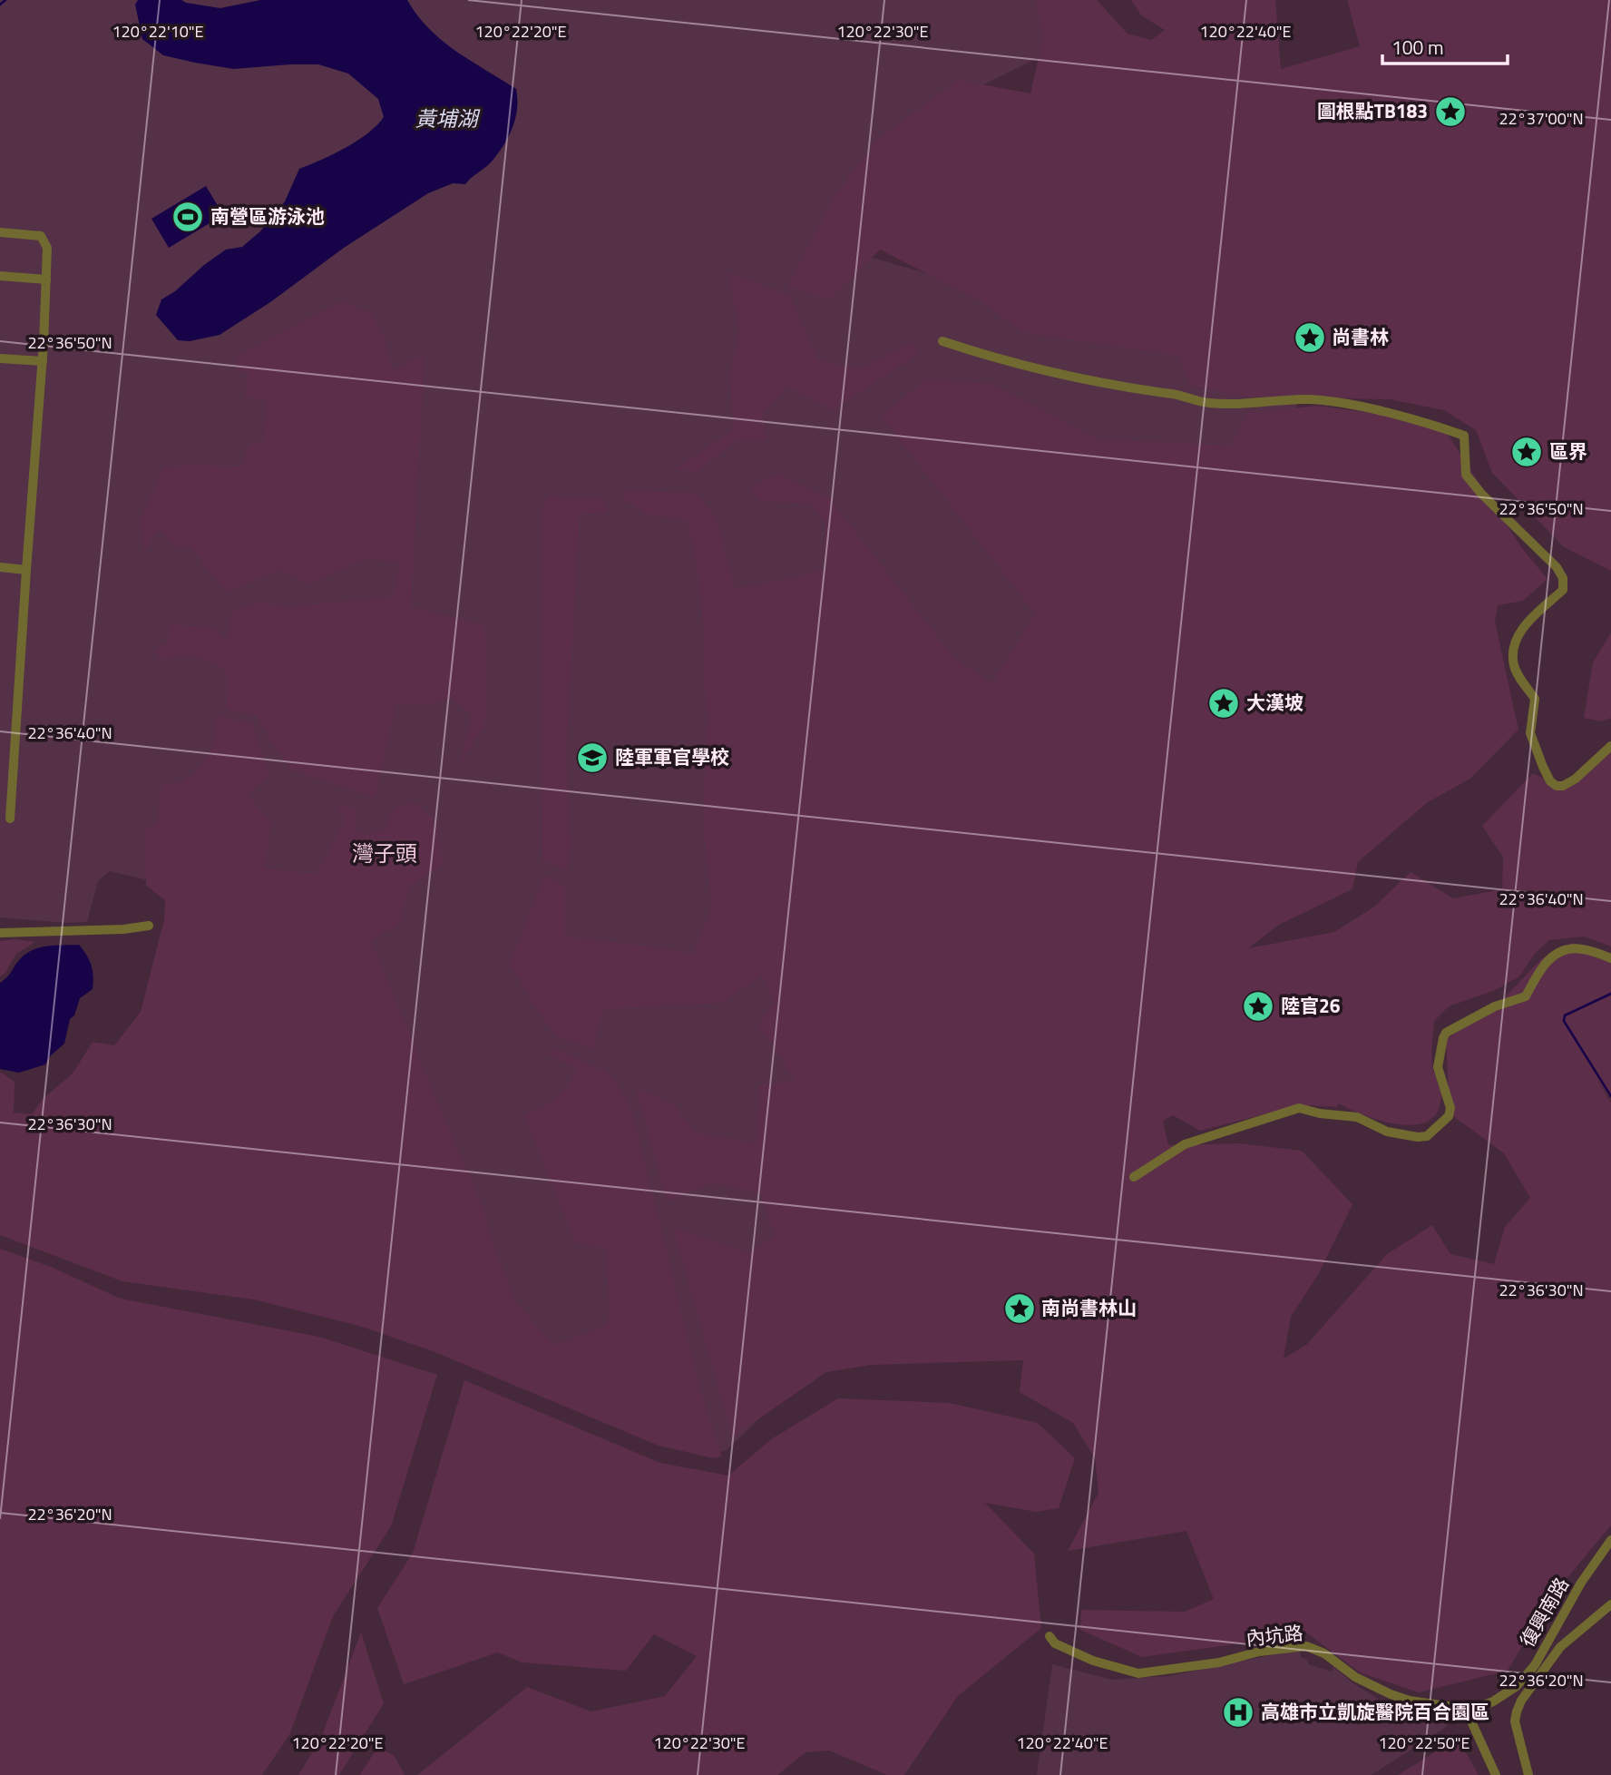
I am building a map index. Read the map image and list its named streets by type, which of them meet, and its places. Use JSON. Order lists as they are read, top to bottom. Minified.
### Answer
{"streets":{"street":["復興南路","內坑路"]},"crossings":[["復興南路","內坑路"]],"districts":["灣子頭"],"water":["黃埔湖"],"places":{"place":["圖根點TB183","尚書林","區界","大漢坡","陸官26","南尚書林山"],"sports":["南營區游泳池"],"school or university":["陸軍軍官學校"],"hospital":["高雄市立凱旋醫院百合園區"]},"scale_bar":"100 m","coordinates":["120°22'10\"E","120°22'20\"E","120°22'30\"E","120°22'40\"E","22°37'00\"N","22°36'50\"N","22°36'40\"N","22°36'30\"N","22°36'20\"N","120°22'50\"E"]}
